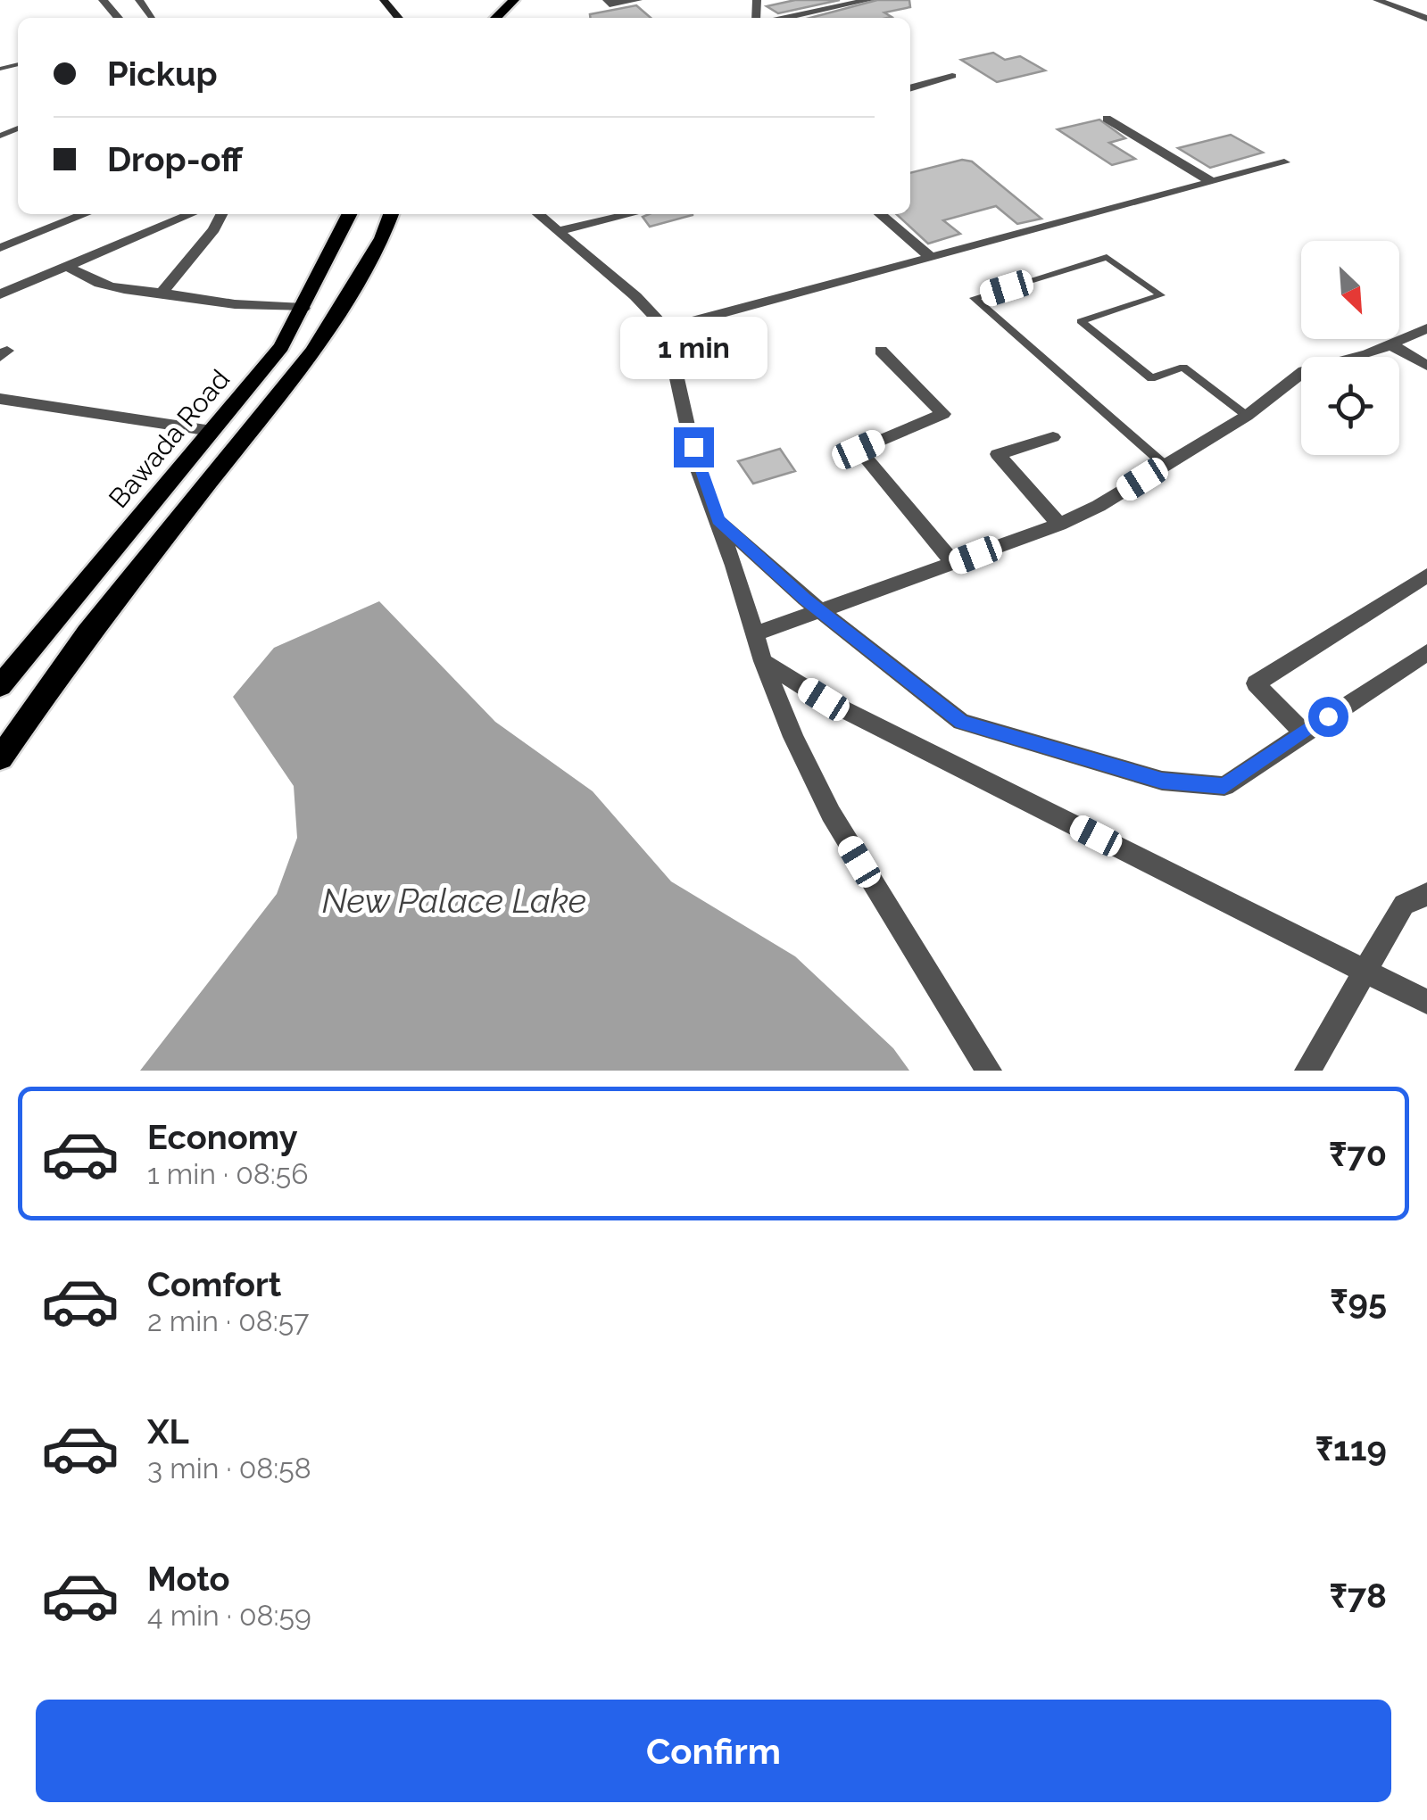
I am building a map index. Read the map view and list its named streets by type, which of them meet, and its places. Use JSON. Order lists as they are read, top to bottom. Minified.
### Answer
{"streets":{"main road":["Bawada Road"]},"water":["New Palace Lake"],"north":"bottom right","page":{"banner":["Pickup","Drop-off"],"bubble":"1 min","list":[{"name":"Economy","note":"1 min · 08:56","value":"₹70"},{"name":"Comfort","note":"2 min · 08:57","value":"₹95"},{"name":"XL","note":"3 min · 08:58","value":"₹119"},{"name":"Moto","note":"4 min · 08:59","value":"₹78"}],"buttons":"Confirm"}}
